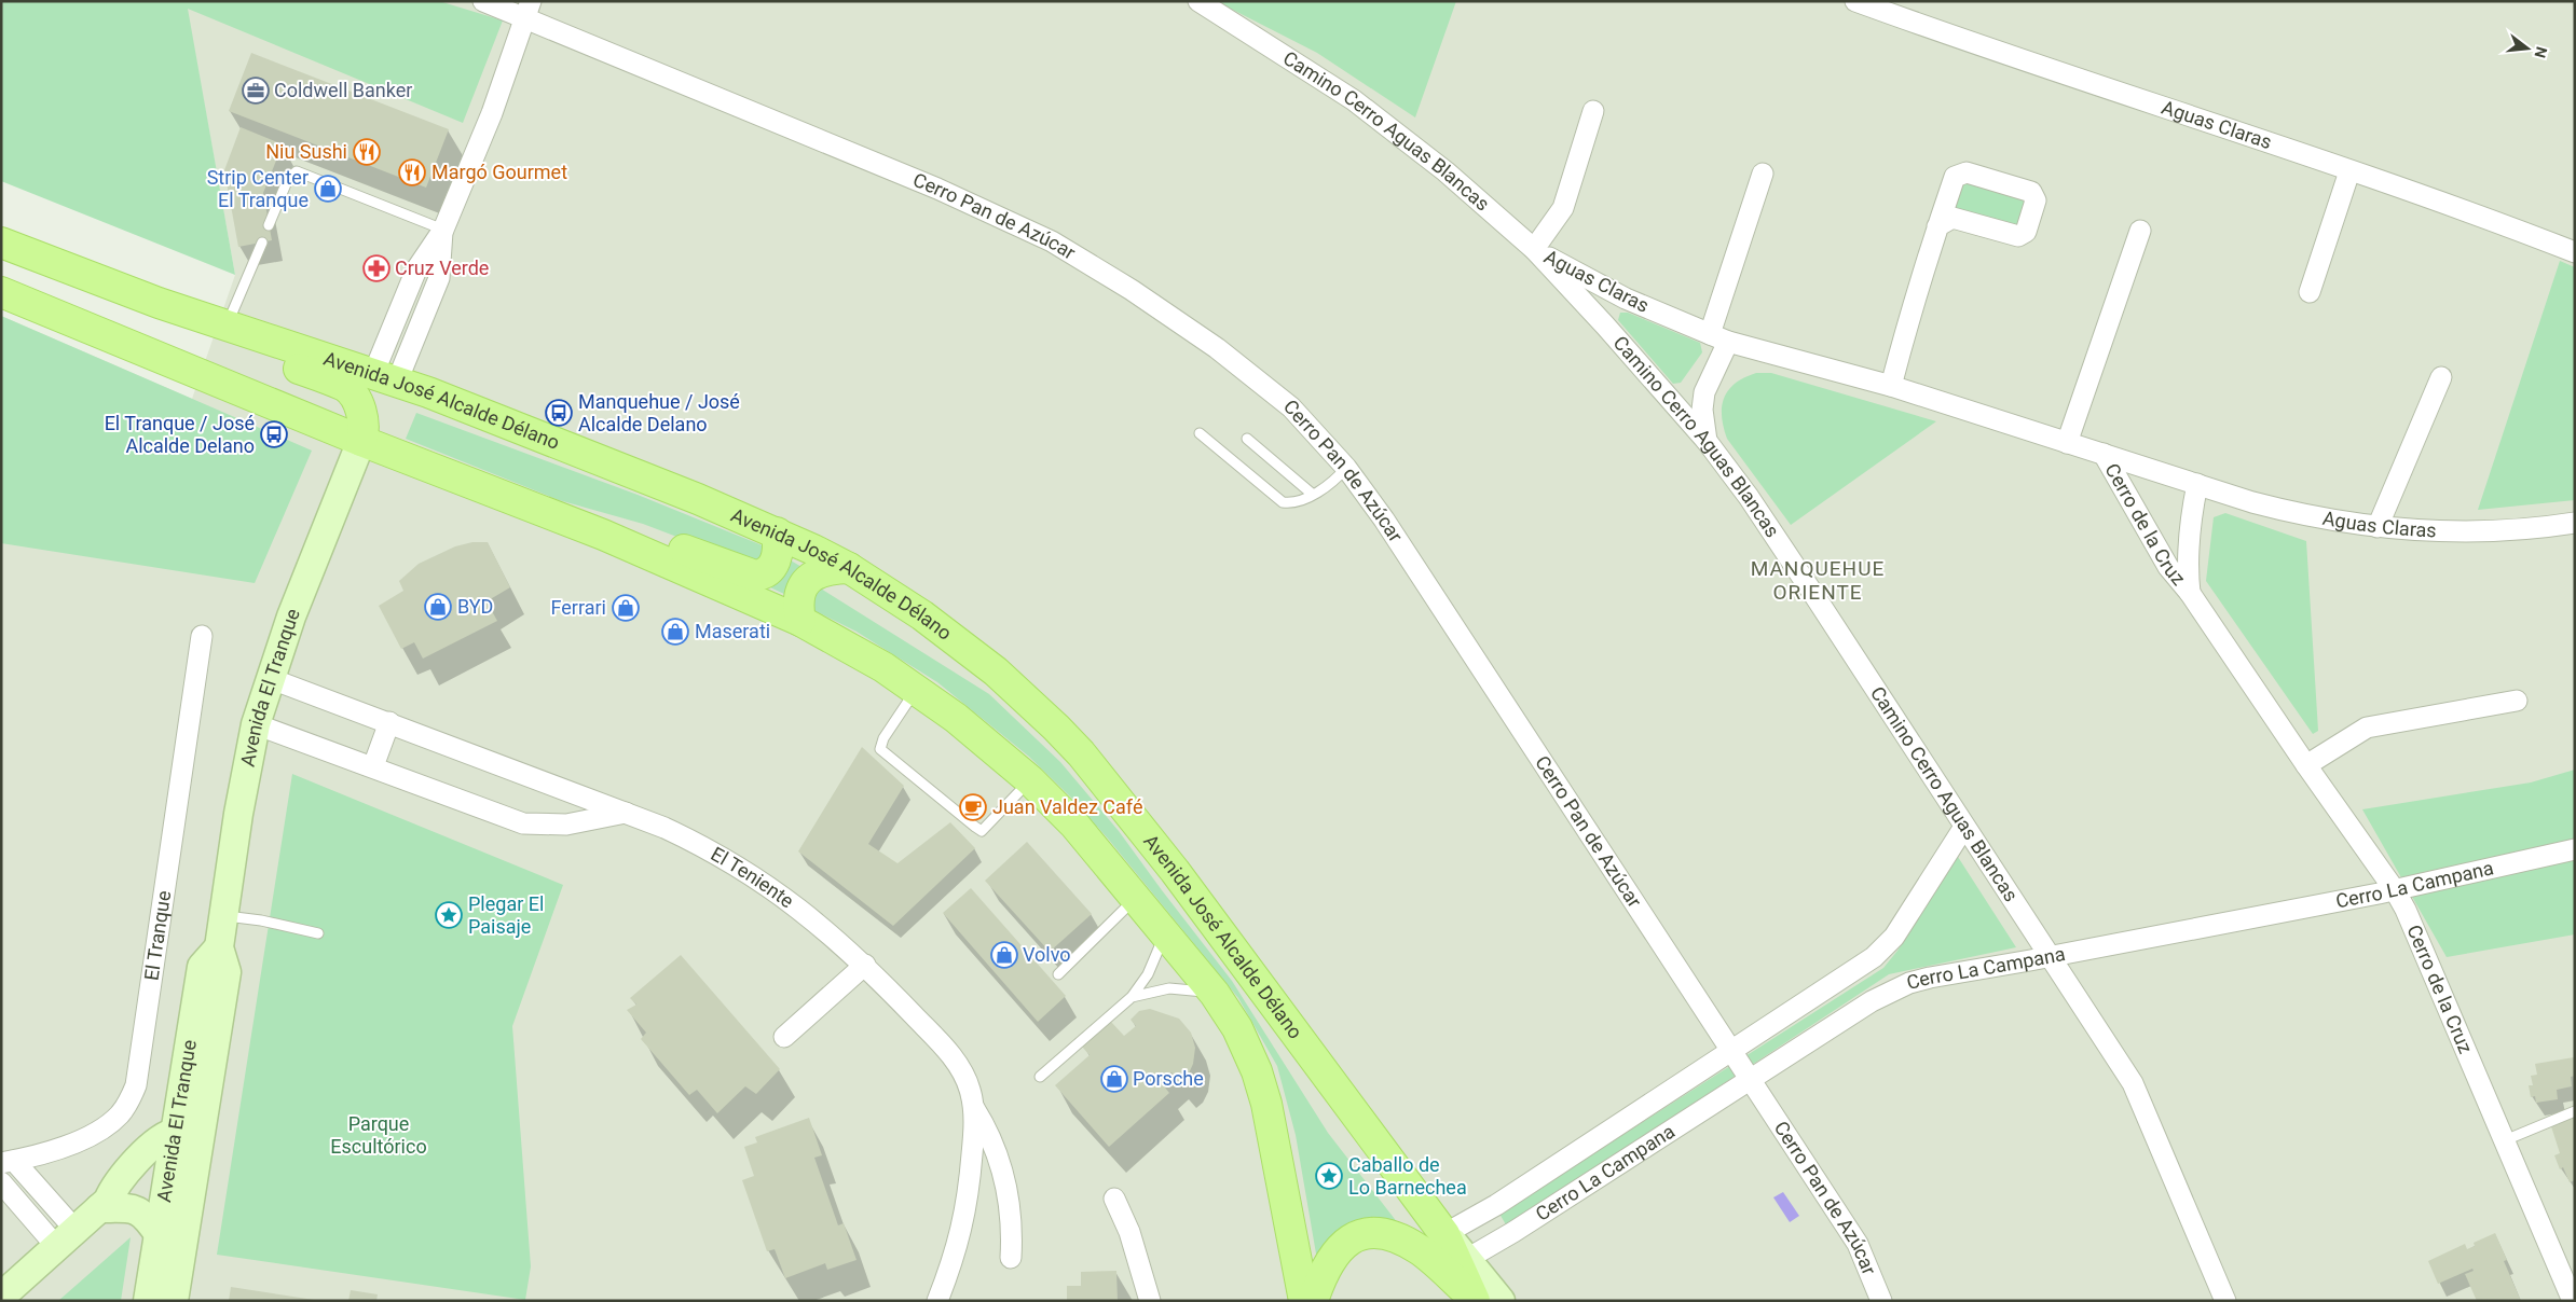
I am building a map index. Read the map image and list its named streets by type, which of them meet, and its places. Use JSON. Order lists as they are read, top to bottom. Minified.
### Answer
{"streets":{"main road":["Avenida José Alcalde Délano","Avenida El Tranque"],"street":["Aguas Claras","Camino Cerro Aguas Blancas","Cerro Pan de Azúcar","Cerro de la Cruz","El Teniente","Cerro La Campana","El Tranque"]},"crossings":[["Aguas Claras","Camino Cerro Aguas Blancas"],["Aguas Claras","Cerro de la Cruz"],["Camino Cerro Aguas Blancas","Cerro La Campana"],["Cerro Pan de Azúcar","Cerro La Campana"],["Avenida José Alcalde Délano","Cerro La Campana"],["Cerro de la Cruz","Cerro La Campana"],["Avenida El Tranque","El Teniente"]],"districts":["MANQUEHUE ORIENTE"],"parks":["Parque Escultórico"],"places":{"office":["Coldwell Banker"],"restaurant":["Niu Sushi","Margó Gourmet"],"shop":["Strip Center El Tranque","BYD","Ferrari","Maserati","Volvo","Porsche"],"pharmacy":["Cruz Verde"],"bus stop":["Manquehue / José Alcalde Delano","El Tranque / José Alcalde Delano"],"cafe":["Juan Valdez Café"],"place":["Plegar El Paisaje","Caballo de Lo Barnechea"]},"north":"right"}
